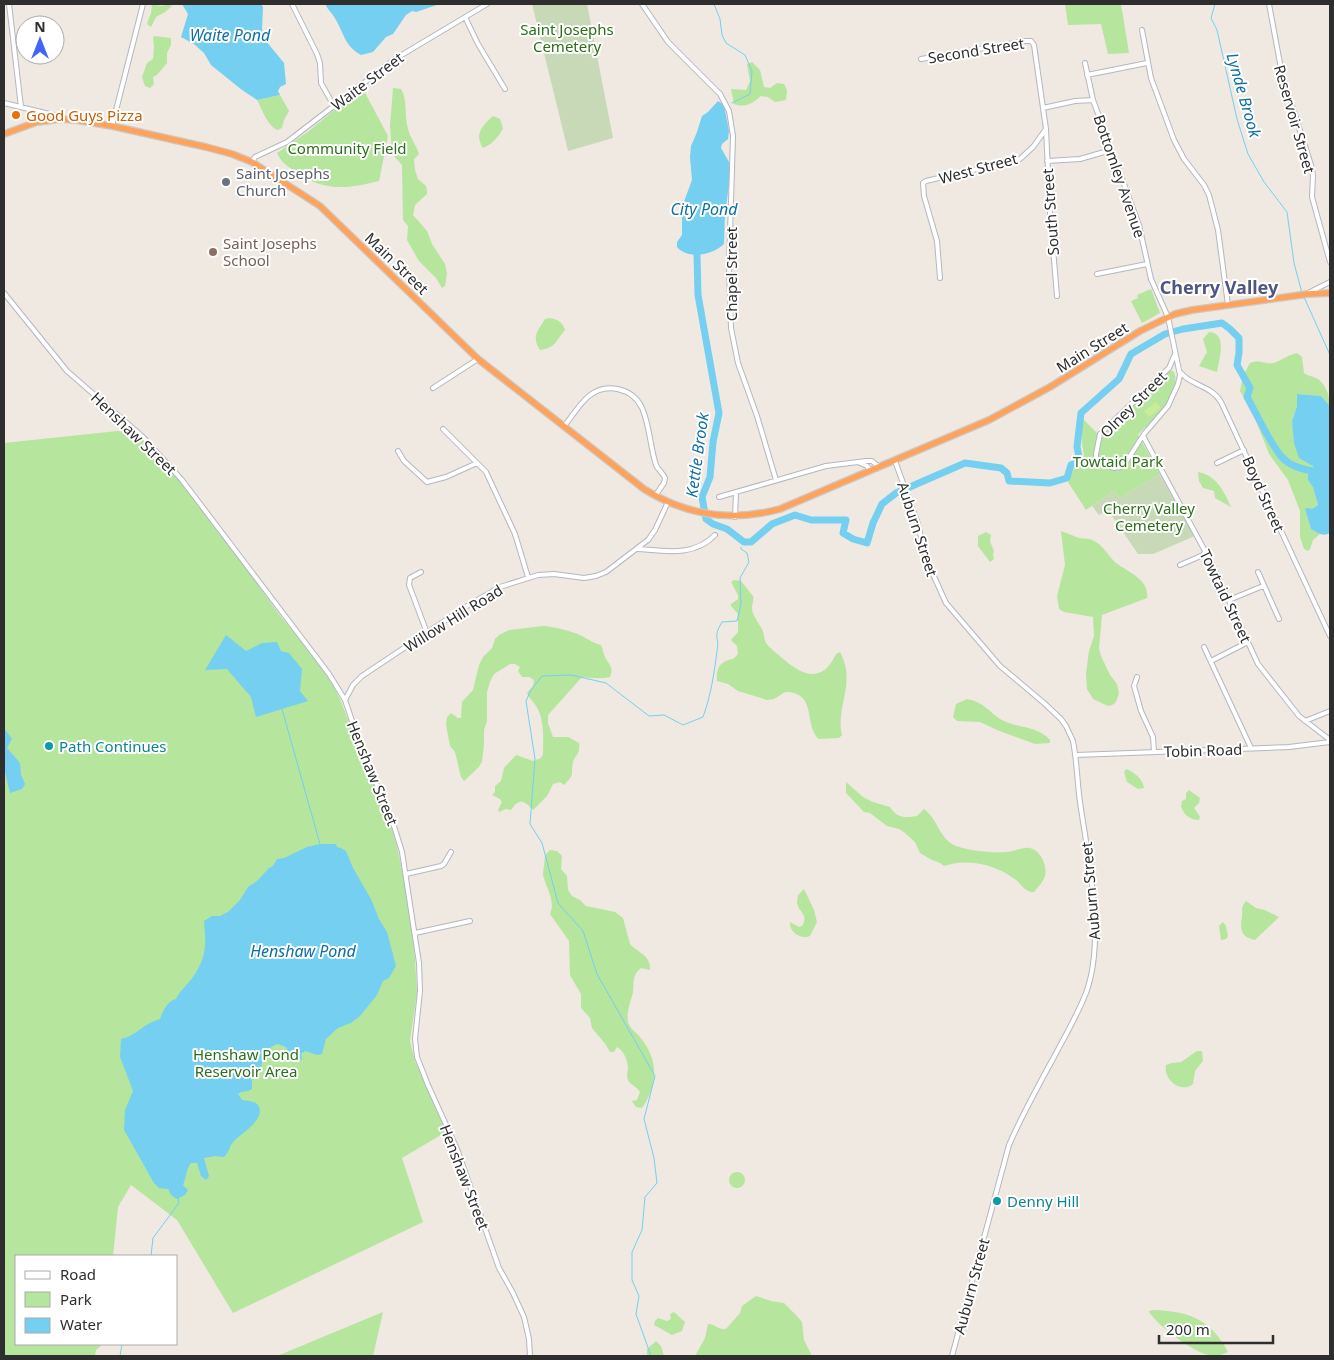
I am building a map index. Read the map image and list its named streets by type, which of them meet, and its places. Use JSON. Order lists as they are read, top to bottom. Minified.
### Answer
{"streets":{"highway":["Main Street"],"street":["Second Street","Waite Street","Reservoir Street","West Street","Bottomley Avenue","South Street","Chapel Street","Olney Street","Henshaw Street","Boyd Street","Auburn Street","Towtaid Street","Willow Hill Road","Tobin Road"]},"crossings":[["Waite Street","Main Street"],["West Street","South Street"],["Bottomley Avenue","Main Street"],["Bottomley Avenue","Olney Street"],["Bottomley Avenue","Boyd Street"],["Main Street","Auburn Street"],["Main Street","Willow Hill Road"],["Olney Street","Boyd Street"],["Olney Street","Towtaid Street"],["Henshaw Street","Willow Hill Road"],["Auburn Street","Tobin Road"],["Towtaid Street","Tobin Road"]],"districts":["Cherry Valley"],"water":["Waite Pond","Lynde Brook","City Pond","Kettle Brook","Henshaw Pond"],"parks":["Saint Josephs Cemetery","Community Field","Towtaid Park","Cherry Valley Cemetery","Henshaw Pond Reservoir Area"],"places":["Good Guys Pizza","Saint Josephs Church","Saint Josephs School","Path Continues","Denny Hill"],"legend":["Road","Park","Water"],"scale_bar":"200 m","north":"top"}
